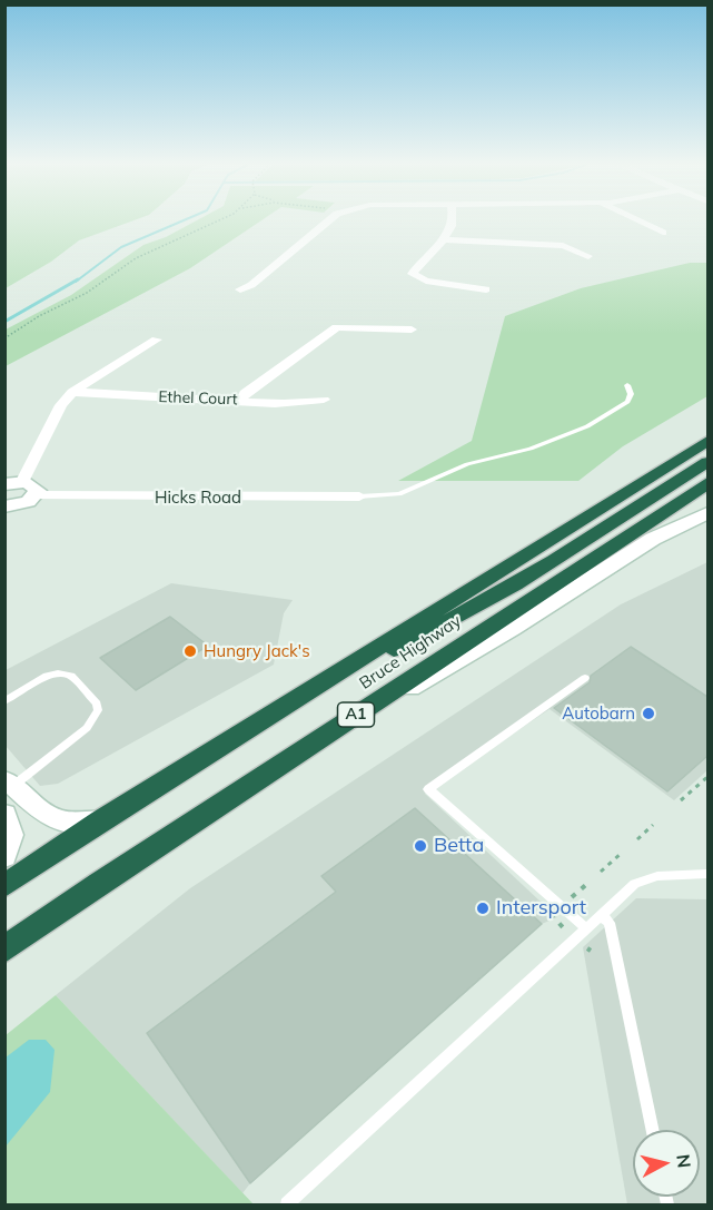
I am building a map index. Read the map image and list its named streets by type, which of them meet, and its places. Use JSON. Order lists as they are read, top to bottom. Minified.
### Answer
{"streets":{"highway":["Bruce Highway","A1"],"street":["Ethel Court","Hicks Road"]},"places":["Hungry Jack's","Autobarn","Betta","Intersport"],"north":"right"}
